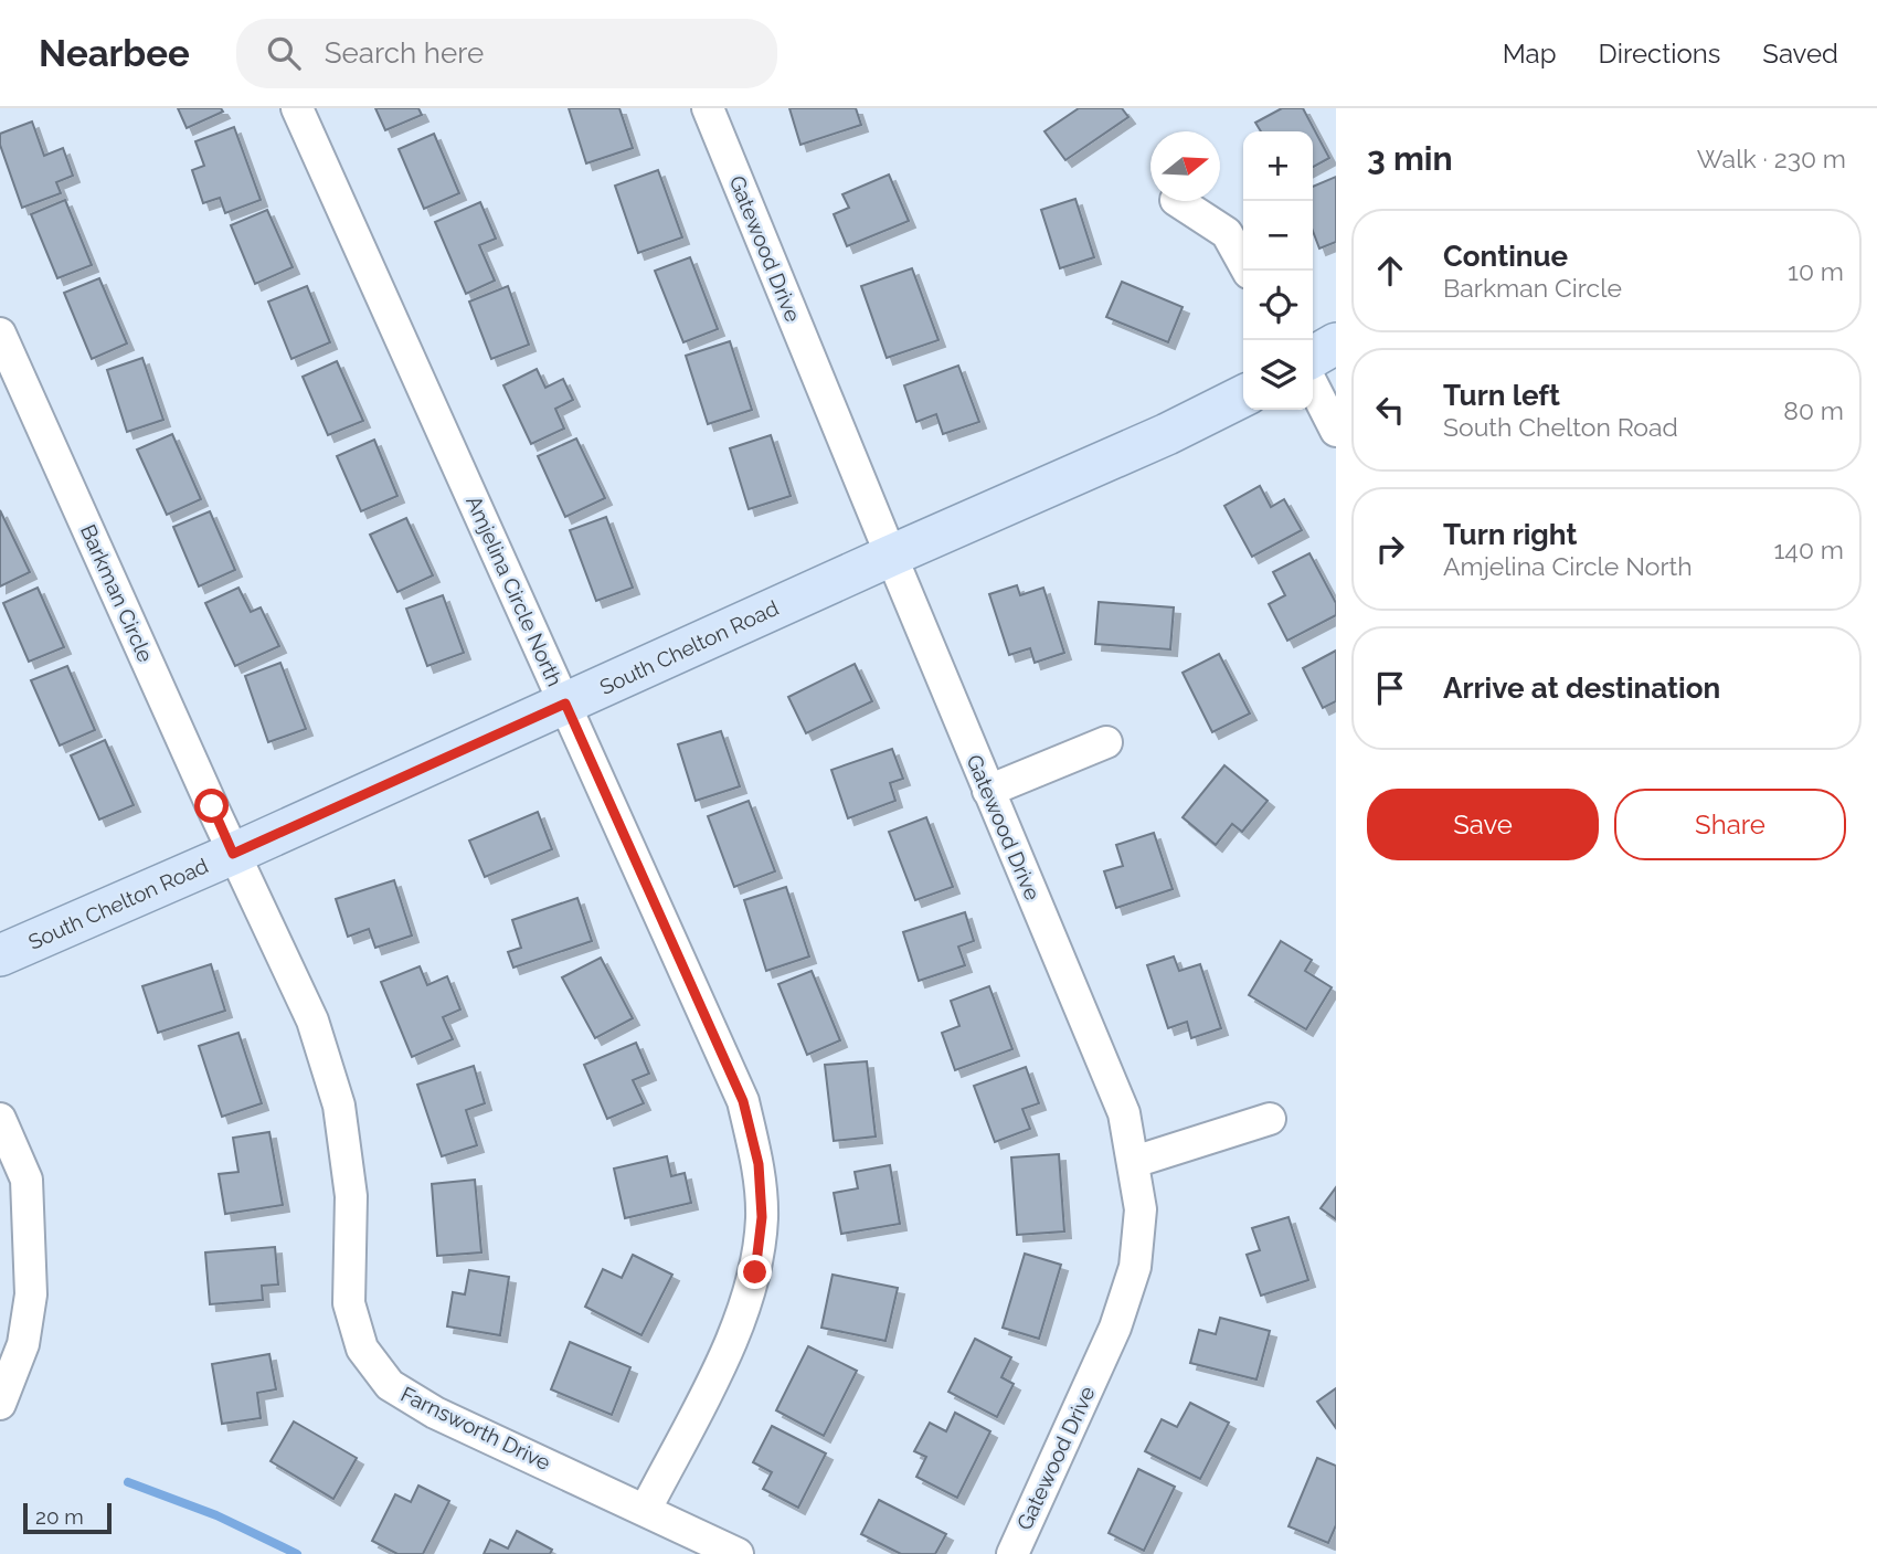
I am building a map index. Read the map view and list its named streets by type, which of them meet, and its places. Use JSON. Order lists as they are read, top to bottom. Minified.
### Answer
{"streets":{"main road":["South Chelton Road"],"street":["Gatewood Drive","Amjelina Circle North","Barkman Circle","Farnsworth Drive"]},"crossings":[["Gatewood Drive","South Chelton Road"],["Amjelina Circle North","South Chelton Road"],["Amjelina Circle North","Farnsworth Drive"],["Barkman Circle","South Chelton Road"],["Barkman Circle","Farnsworth Drive"],["South Chelton Road","Farnsworth Drive"]],"scale_bar":"20 m","north":"right","page":{"header":"Nearbee","search":"Search here","nav":["Map","Directions","Saved"],"heading":["3 min","Walk · 230 m"],"map_buttons":["+","−"],"list":[["Continue","Barkman Circle","10 m"],["Turn left","South Chelton Road","80 m"],["Turn right","Amjelina Circle North","140 m"],"Arrive at destination"],"buttons":["Save","Share"],"scale":"20 m"}}
